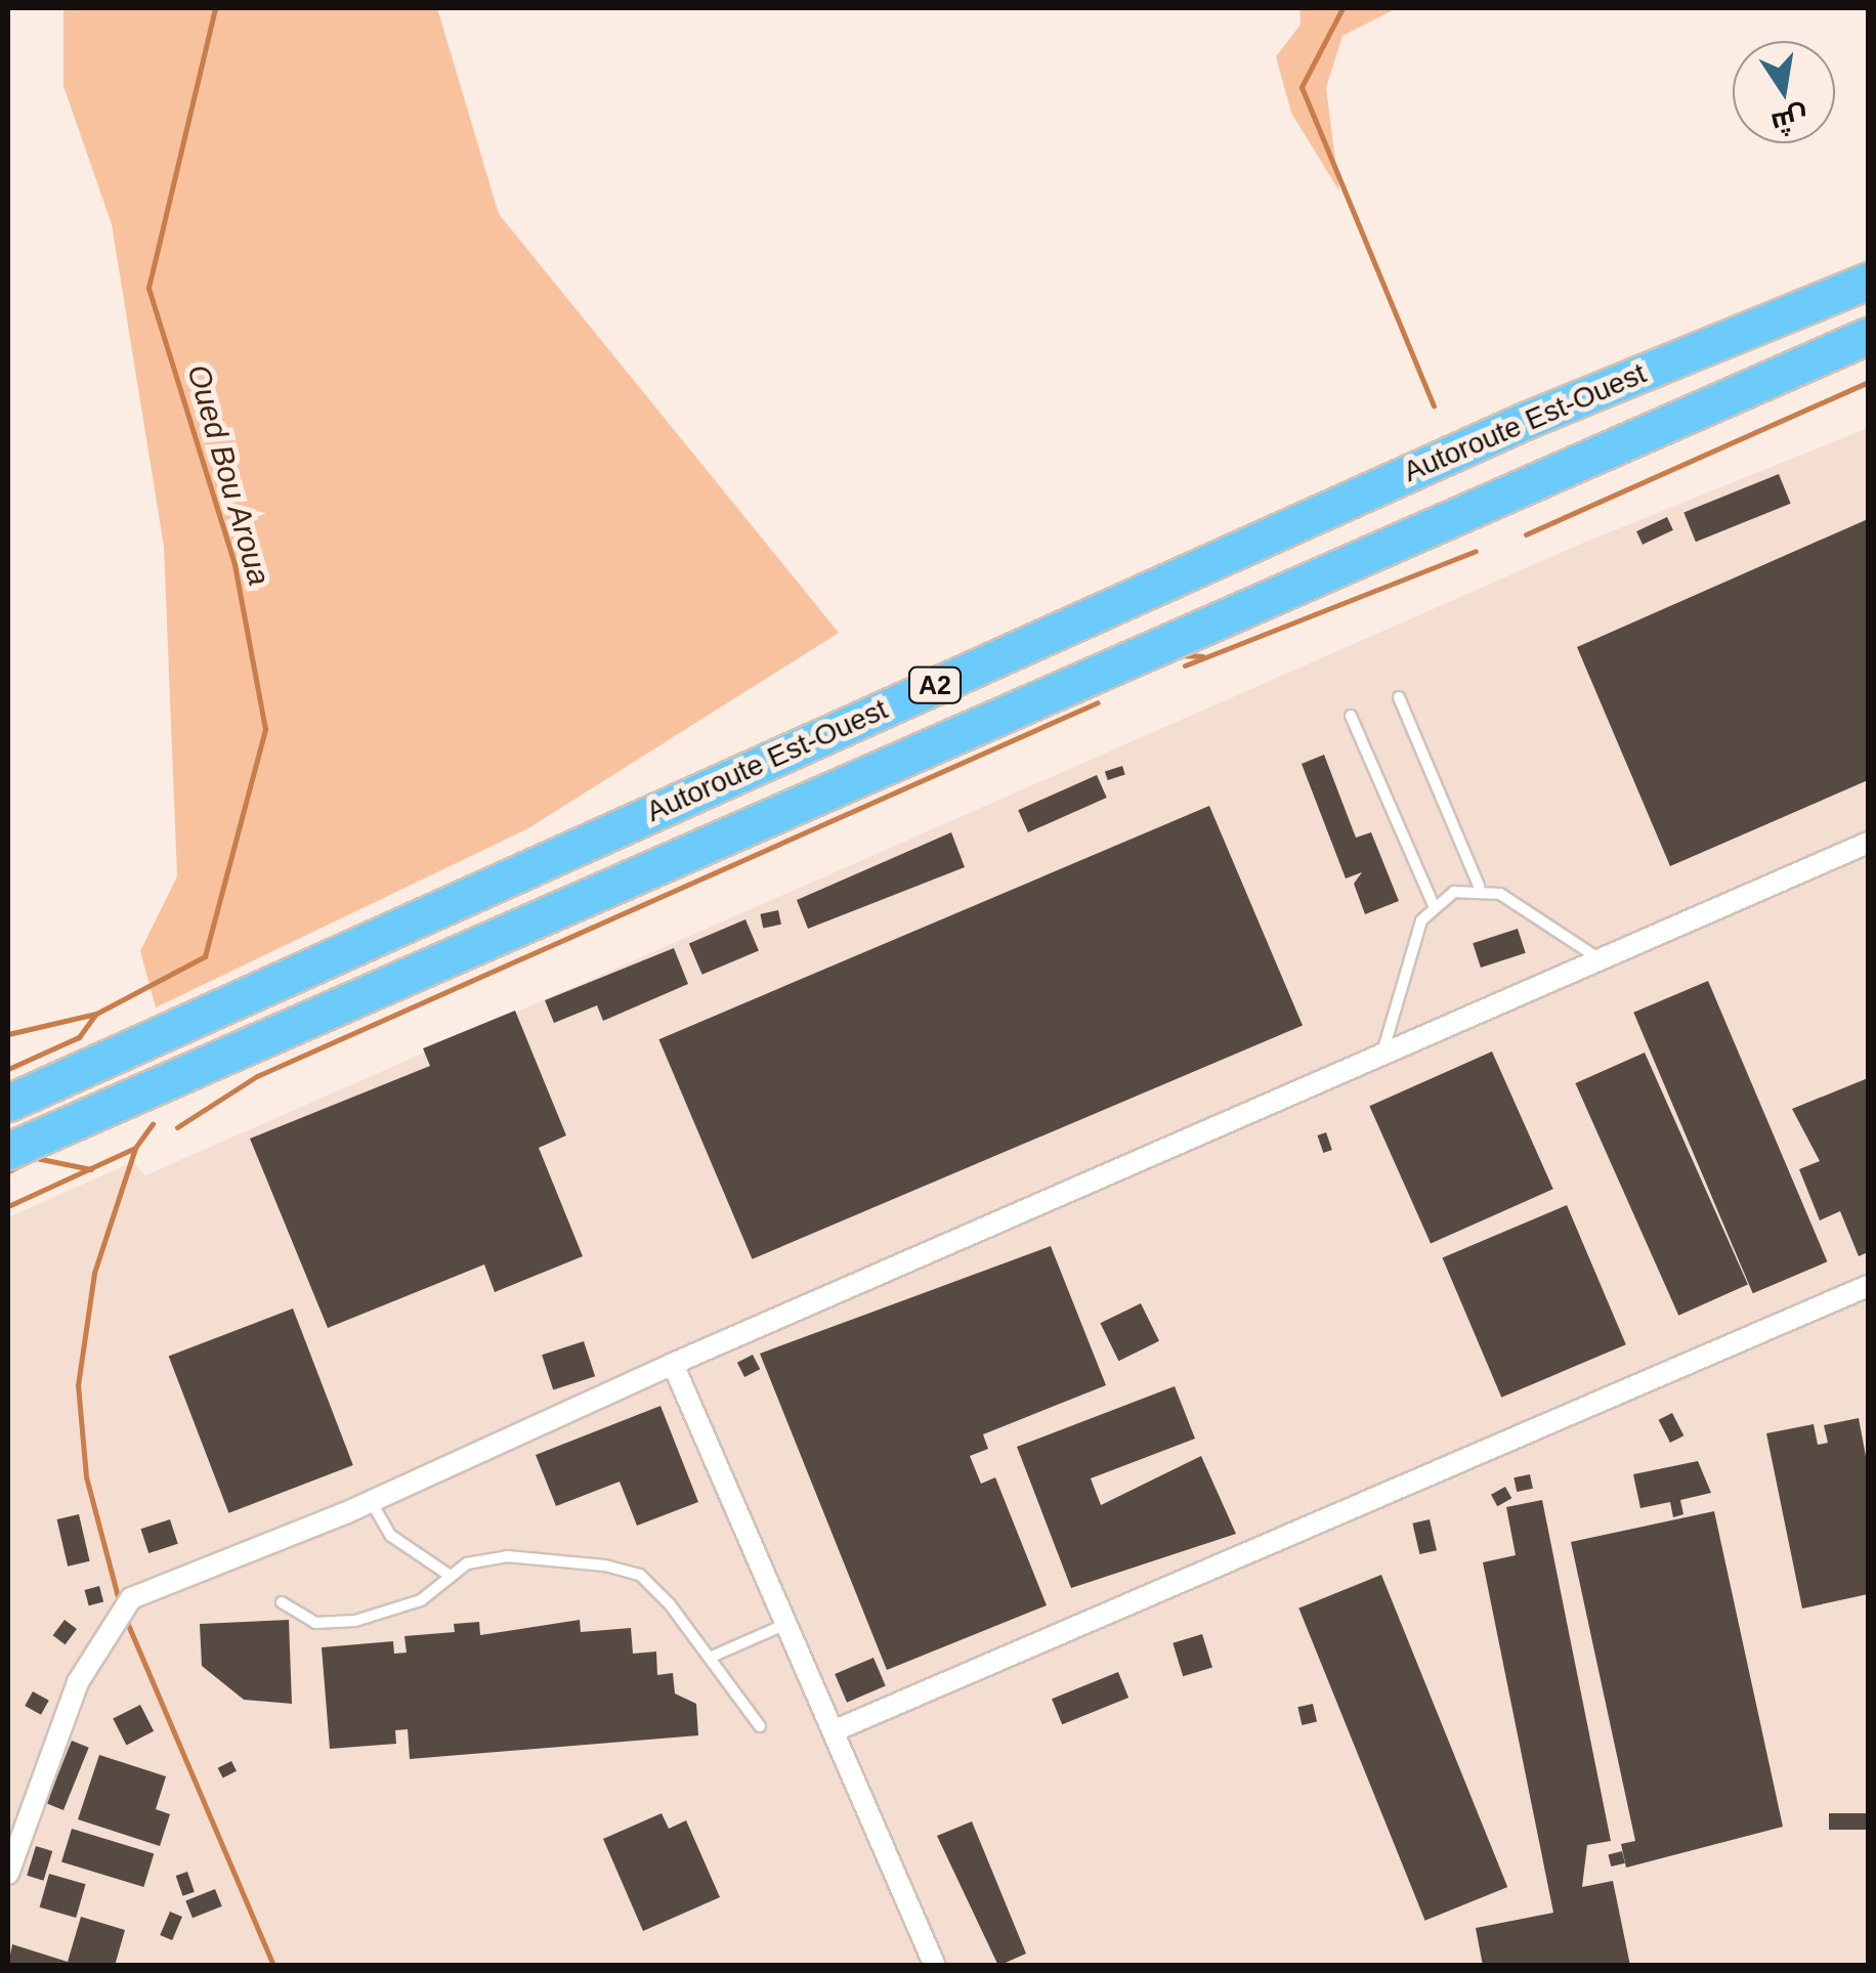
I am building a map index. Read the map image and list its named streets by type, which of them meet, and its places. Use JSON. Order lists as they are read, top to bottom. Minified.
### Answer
{"streets":{"highway":["Autoroute Est-Ouest","A2"]},"water":["Oued Bou Aroua"],"north":"bottom"}
